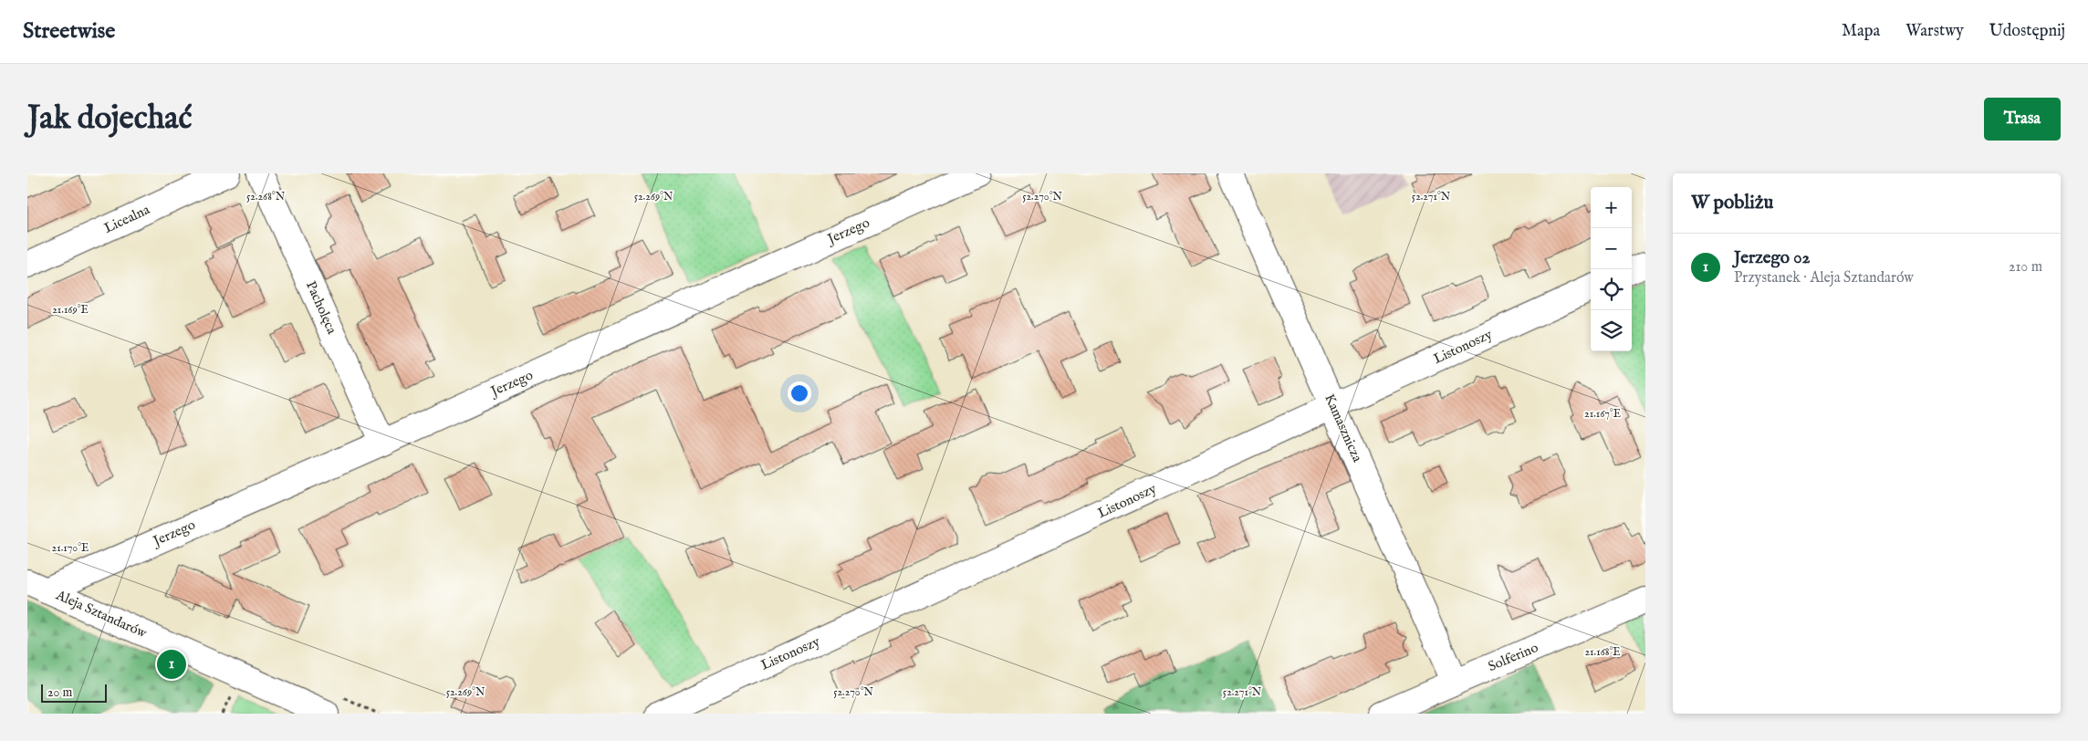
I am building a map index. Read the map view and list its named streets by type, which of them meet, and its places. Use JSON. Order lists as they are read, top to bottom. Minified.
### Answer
{"streets":{"street":["Licealna","Jerzego","Pacholęca","Listonoszy","Kamasznicza","Aleja Sztandarów","Solferino"]},"crossings":[["Jerzego","Pacholęca"],["Jerzego","Aleja Sztandarów"],["Listonoszy","Kamasznicza"],["Kamasznicza","Solferino"]],"scale_bar":"20 m","page":{"header":"Streetwise","nav":["Mapa","Warstwy","Udostępnij"],"buttons":"Trasa","title":"Jak dojechać","heading":"W pobliżu","map_buttons":["+","−"],"list":[{"mark":"1","name":"Jerzego 02","note":"Przystanek · Aleja Sztandarów","value":"210 m"}],"pins":"1","scale":"20 m"},"coordinates":["52.268°N","52.270°N","52.271°N","52.269°N","21.169°E","21.167°E","21.170°E","21.168°E"]}
